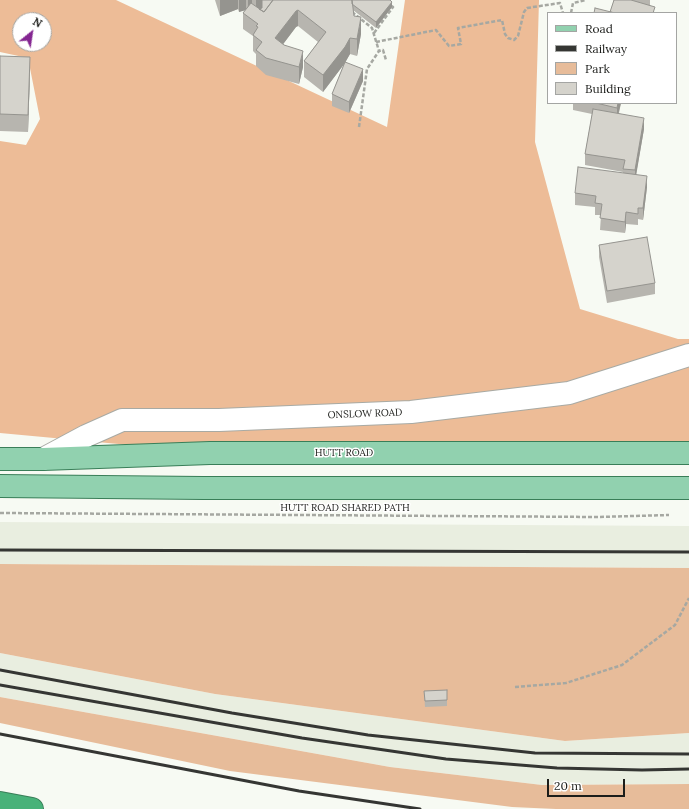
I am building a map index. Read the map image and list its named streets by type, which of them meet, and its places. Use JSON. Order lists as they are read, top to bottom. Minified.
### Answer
{"streets":{"main road":["ONSLOW ROAD","HUTT ROAD"],"path":["HUTT ROAD SHARED PATH"]},"crossings":[["ONSLOW ROAD","HUTT ROAD"]],"legend":["Road","Railway","Park","Building"],"scale_bar":"20 m","north":"top right"}
